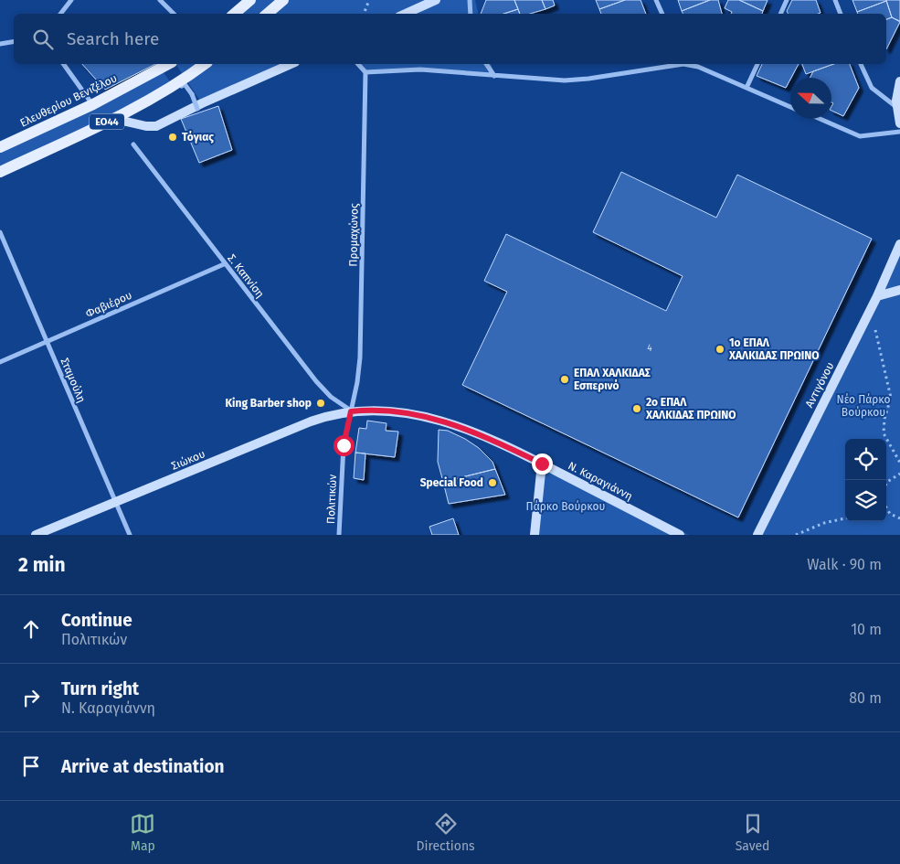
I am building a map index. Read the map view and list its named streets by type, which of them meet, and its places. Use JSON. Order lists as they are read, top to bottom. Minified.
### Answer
{"streets":{"main road":["Ελευθερίου Βενιζέλου","ΕΟ44"],"street":["Προμαχώνος","Σ. Καπνίση","Φαβιέρου","Σταμούλη","Αντιγόνου","Σιώκου","Ν. Καραγιάννη","Πολιτικών"]},"crossings":[["Προμαχώνος","Σ. Καπνίση"],["Προμαχώνος","Σιώκου"],["Προμαχώνος","Ν. Καραγιάννη"],["Προμαχώνος","Πολιτικών"],["Σ. Καπνίση","Φαβιέρου"],["Σ. Καπνίση","Σιώκου"],["Σ. Καπνίση","Ν. Καραγιάννη"],["Σ. Καπνίση","Πολιτικών"],["Φαβιέρου","Σταμούλη"],["Σταμούλη","Σιώκου"],["Σιώκου","Ν. Καραγιάννη"],["Σιώκου","Πολιτικών"],["Ν. Καραγιάννη","Πολιτικών"]],"parks":["Νέο Πάρκο Βούρκου","Πάρκο Βούρκου"],"places":["Τόγιας","1ο ΕΠΑΛ ΧΑΛΚΙΔΑΣ ΠΡΩΙΝΟ","ΕΠΑΛ ΧΑΛΚΙΔΑΣ Εσπερινό","King Barber shop","2ο ΕΠΑΛ ΧΑΛΚΙΔΑΣ ΠΡΩΙΝΟ","Special Food"],"house_numbers":["4"],"north":"left","page":{"search":"Search here","heading":["2 min","Walk · 90 m"],"list":[["Continue","Πολιτικών","10 m"],["Turn right","Ν. Καραγιάννη","80 m"],"Arrive at destination"],"nav":["Map","Directions","Saved"]}}
